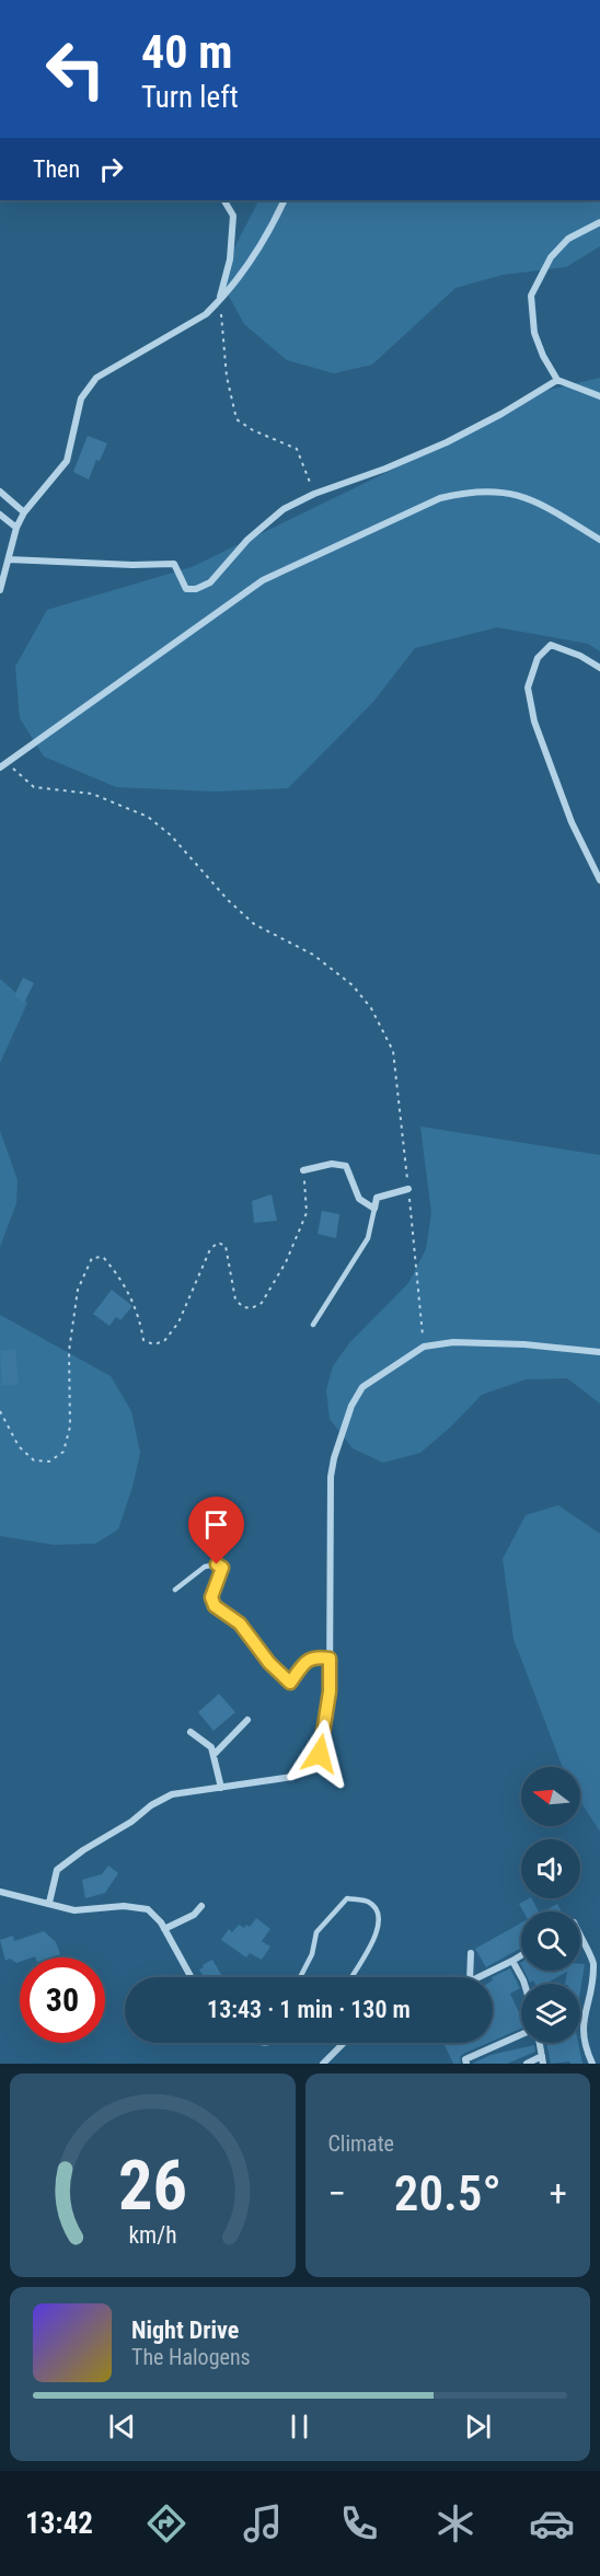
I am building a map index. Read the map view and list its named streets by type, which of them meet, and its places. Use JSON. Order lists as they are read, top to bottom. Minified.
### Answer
{"north":"left","page":{"turn":["40 m","Turn left"],"then":"Then","limit":"30","trip":"13:43 · 1 min · 130 m","tile":"Climate","heat":["−","20.5°","+"],"song":["Night Drive","The Halogens"],"tabs":"13:42","gauge":["26","km/h"]}}
